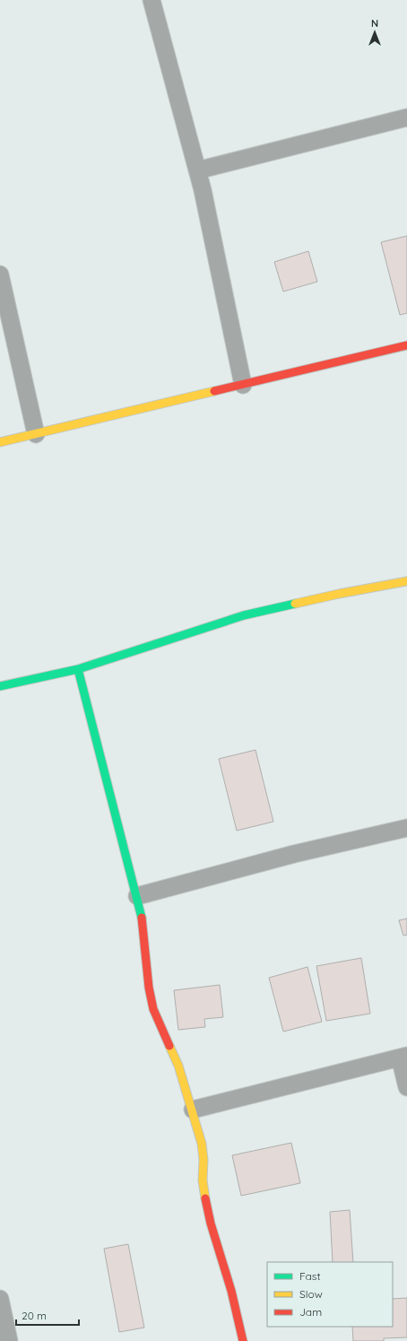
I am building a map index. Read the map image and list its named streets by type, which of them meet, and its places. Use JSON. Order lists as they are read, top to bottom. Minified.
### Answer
{"legend":["Fast","Slow","Jam"],"scale_bar":"20 m","north":"top"}
